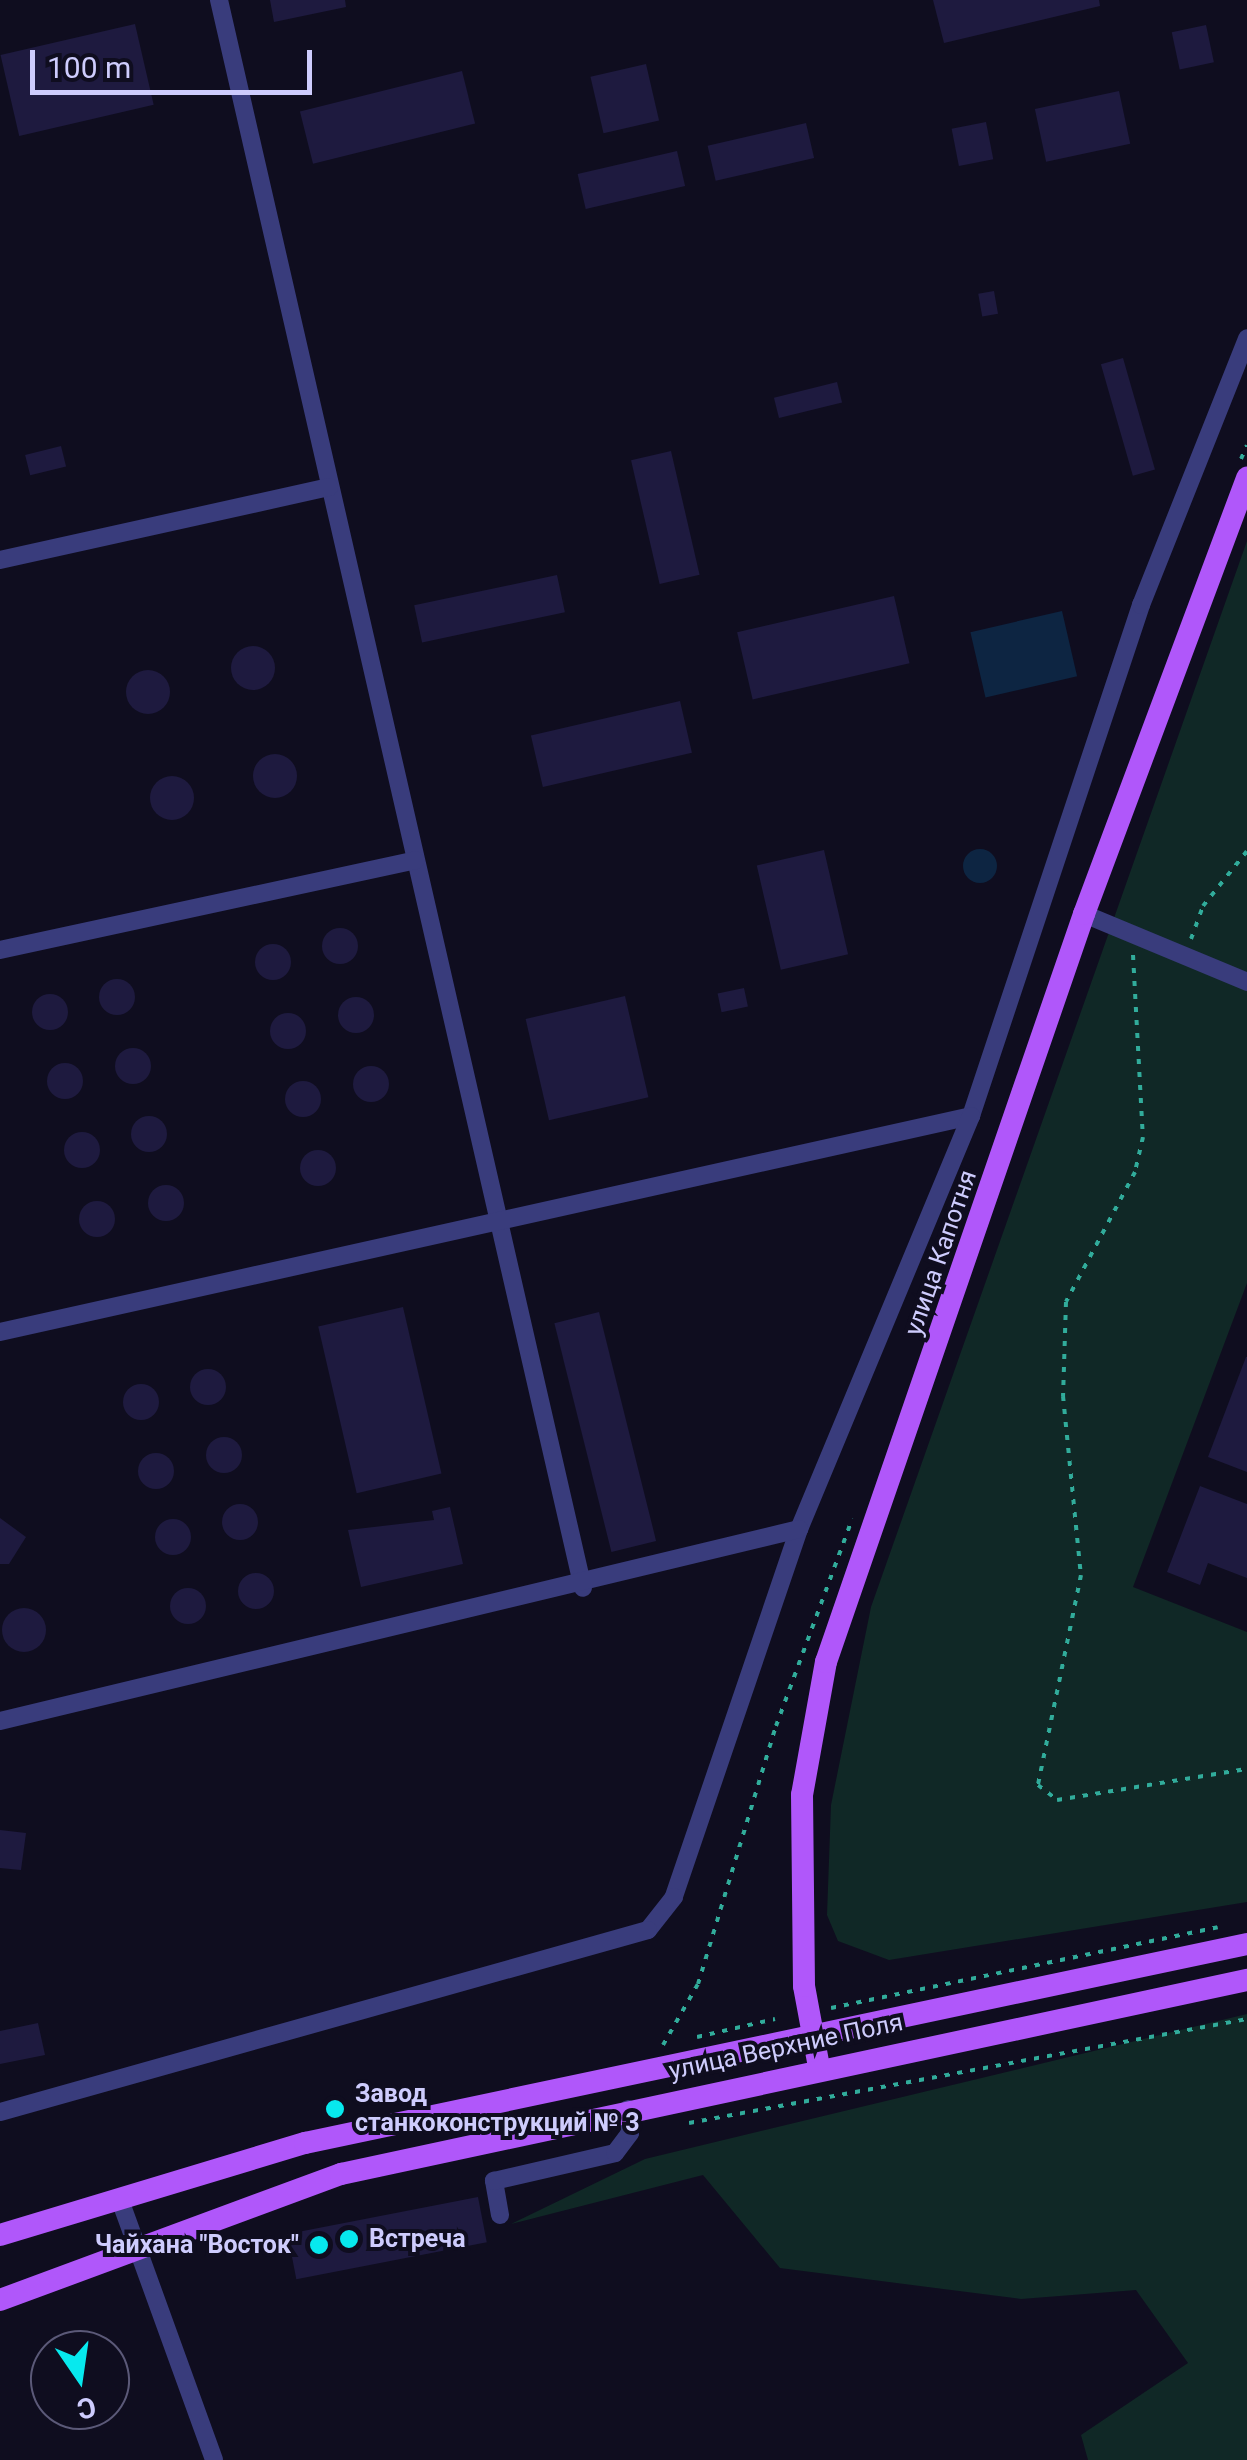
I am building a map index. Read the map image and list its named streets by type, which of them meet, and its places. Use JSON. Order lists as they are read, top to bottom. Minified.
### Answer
{"streets":{"main road":["улица Капотня","улица Верхние Поля"]},"crossings":[["улица Капотня","улица Верхние Поля"]],"places":["Завод станкоконструкций № 3","Встреча","Чайхана \"Восток\""],"scale_bar":"100 m","north":"bottom"}
